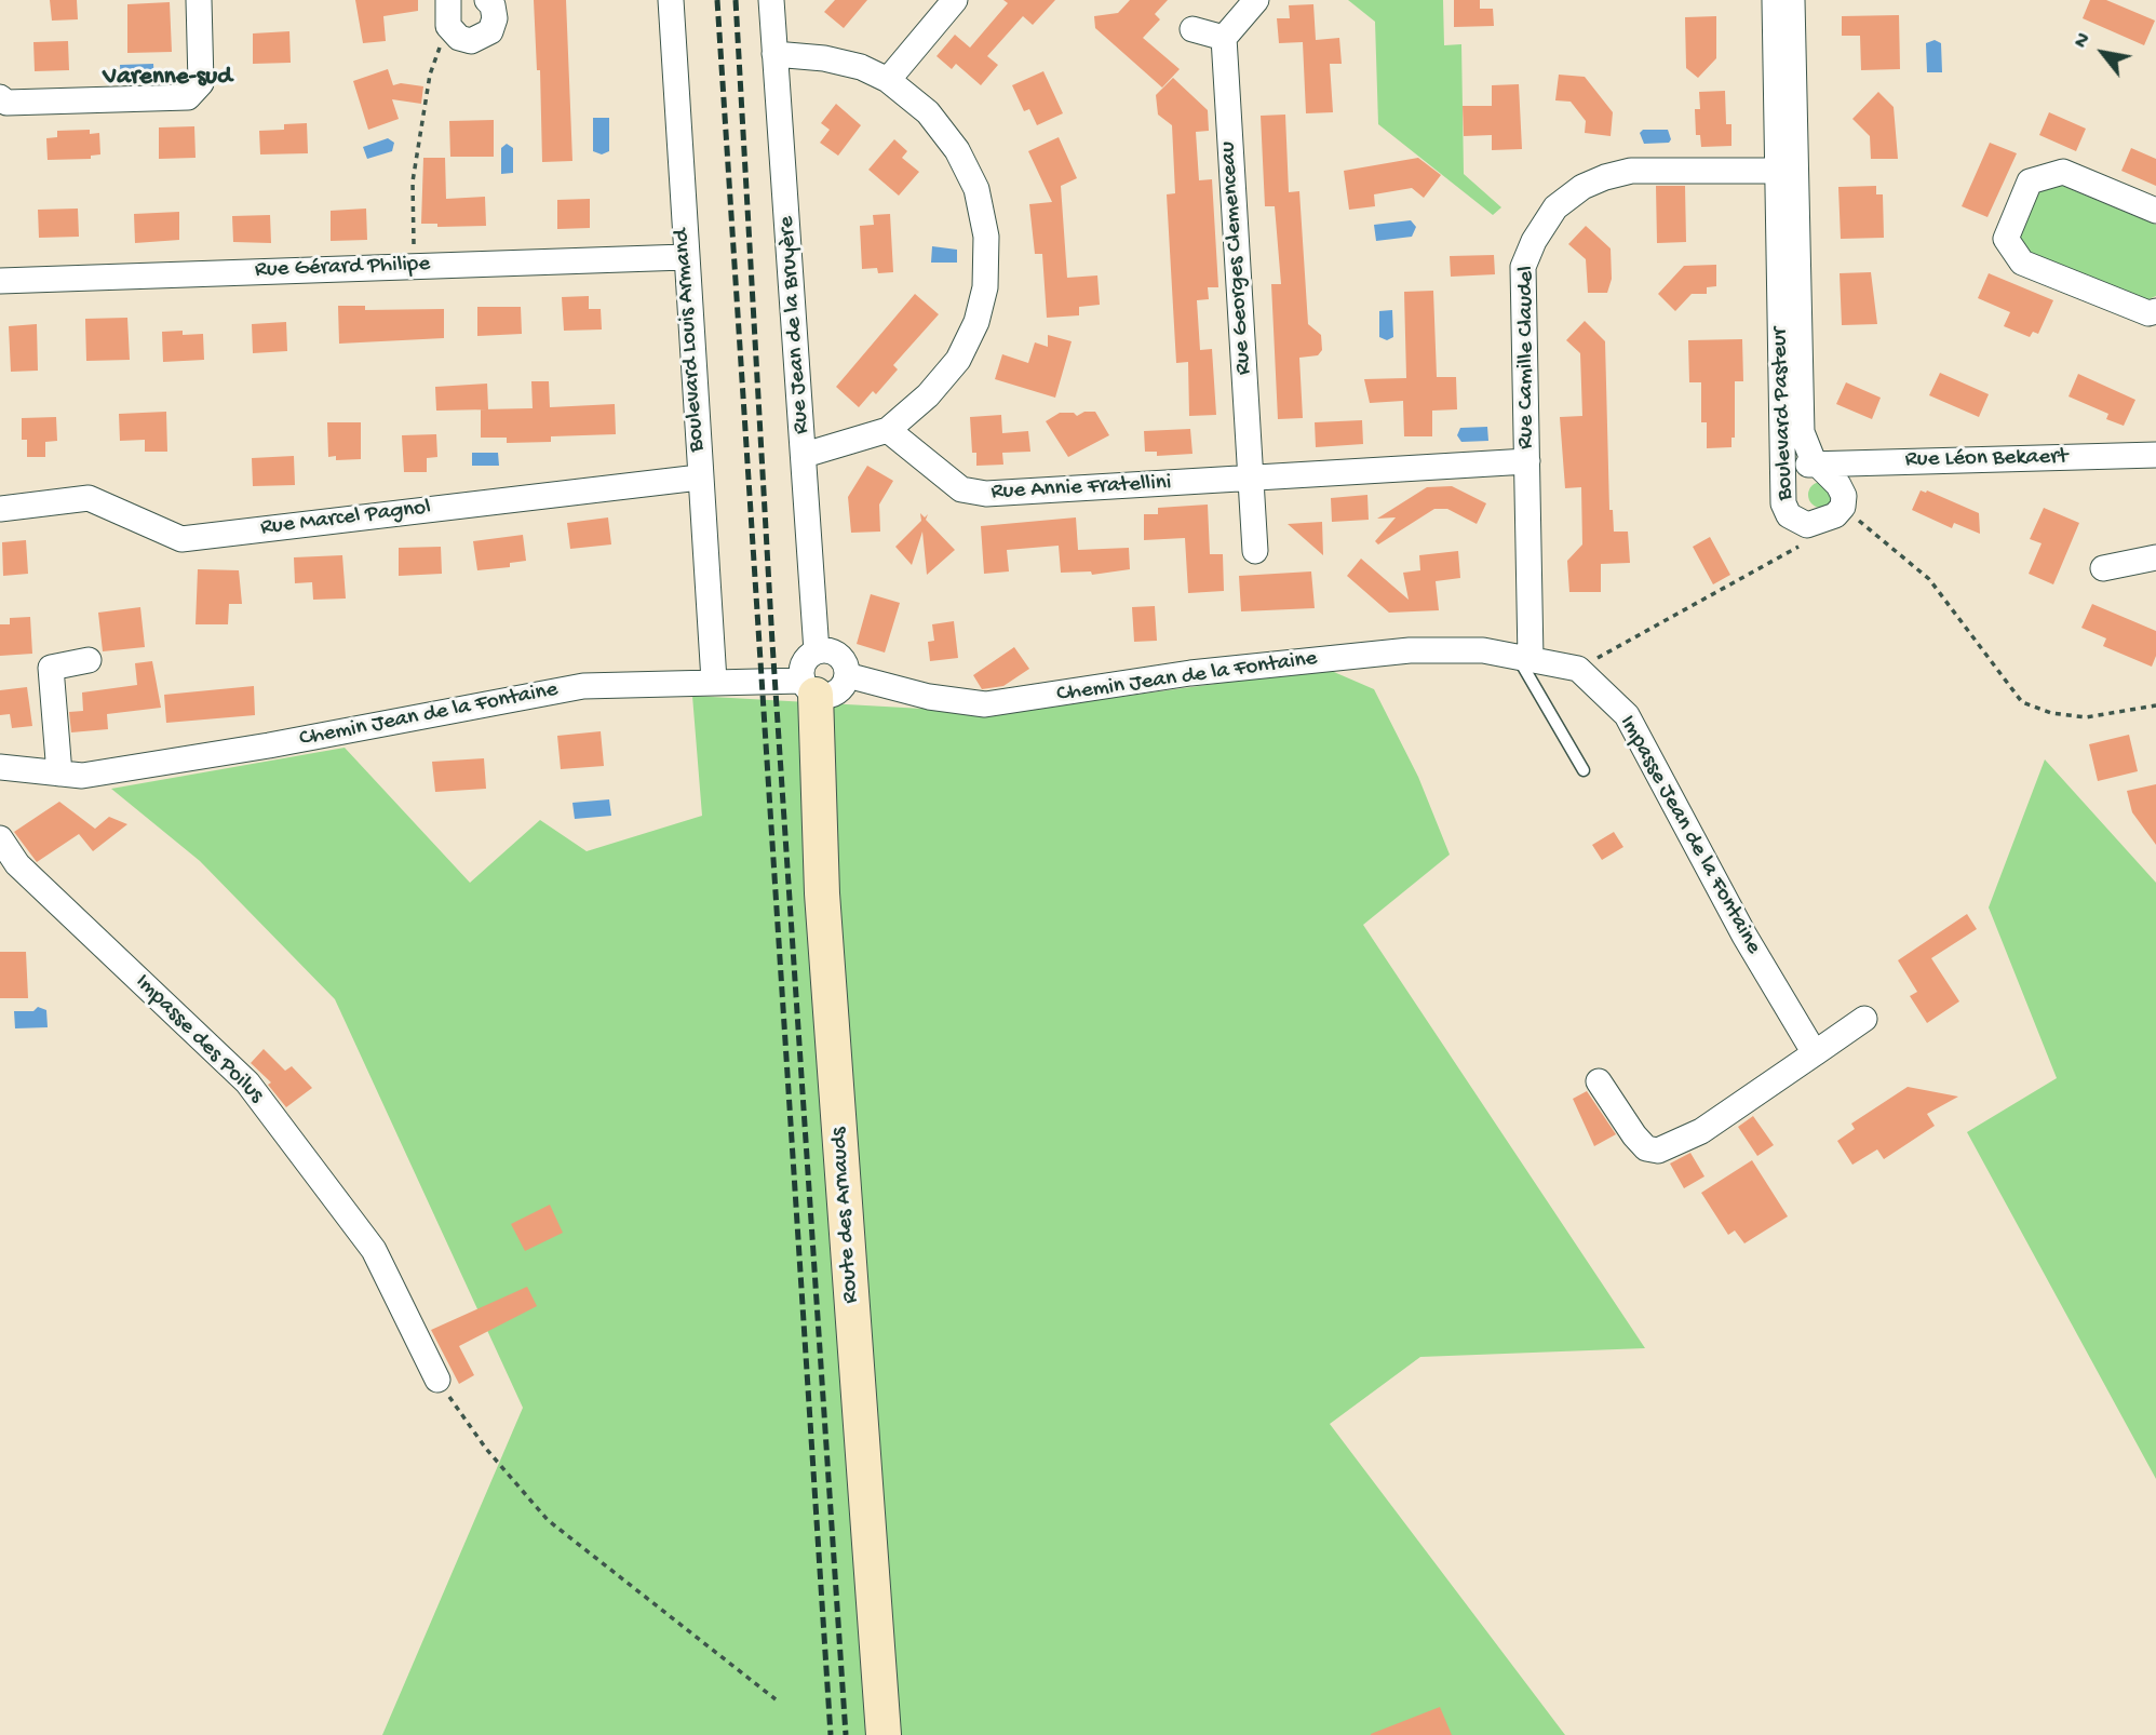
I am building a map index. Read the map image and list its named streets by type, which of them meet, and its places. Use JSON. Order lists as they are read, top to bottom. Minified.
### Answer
{"streets":{"street":["Rue Georges Clemenceau","Rue Gérard Philipe","Rue Jean de la Bruyère","Boulevard Louis Armand","Rue Camille Claudel","Boulevard Pasteur","Rue Léon Bekaert","Rue Annie Fratellini","Rue Marcel Pagnol","Chemin Jean de la Fontaine","Impasse Jean de la Fontaine","Impasse des Poilus","Route des Arnauds"]},"crossings":[["Rue Georges Clemenceau","Rue Annie Fratellini"],["Rue Gérard Philipe","Boulevard Louis Armand"],["Rue Jean de la Bruyère","Chemin Jean de la Fontaine"],["Rue Jean de la Bruyère","Route des Arnauds"],["Boulevard Louis Armand","Rue Marcel Pagnol"],["Boulevard Louis Armand","Chemin Jean de la Fontaine"],["Rue Camille Claudel","Boulevard Pasteur"],["Rue Camille Claudel","Chemin Jean de la Fontaine"],["Boulevard Pasteur","Rue Léon Bekaert"],["Chemin Jean de la Fontaine","Route des Arnauds"]],"districts":["Varenne-sud"],"north":"top left"}
